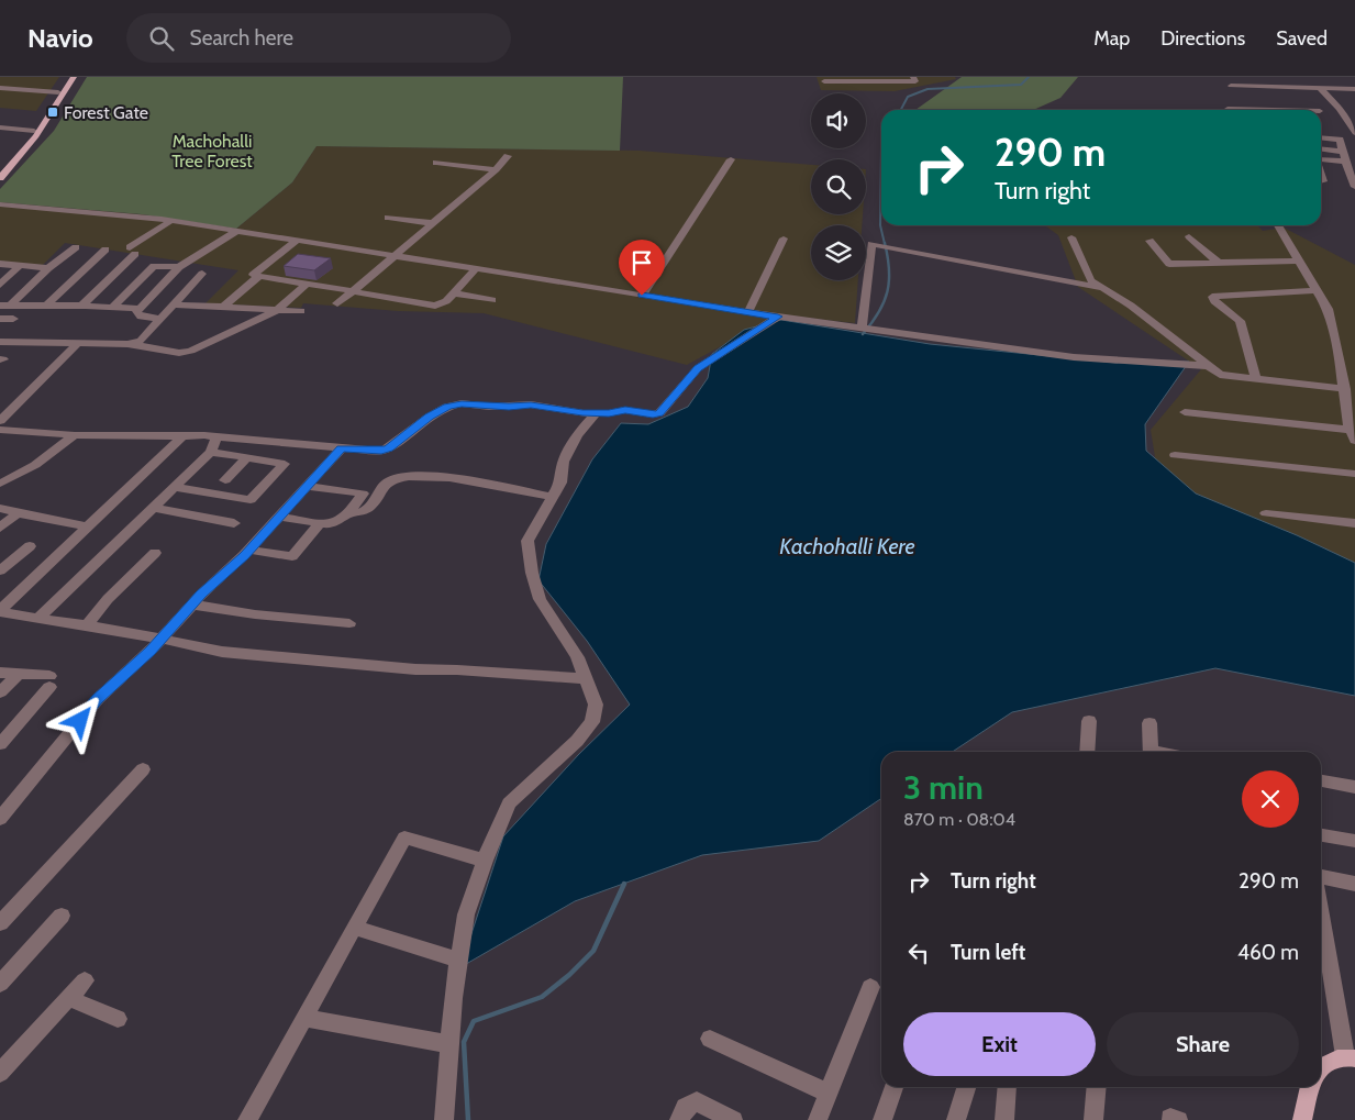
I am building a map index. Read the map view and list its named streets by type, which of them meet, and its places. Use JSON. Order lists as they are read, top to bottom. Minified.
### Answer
{"water":["Kachohalli Kere"],"parks":["Machohalli Tree Forest"],"places":{"transit":["Forest Gate"]},"page":{"header":"Navio","search":"Search here","nav":["Map","Directions","Saved"],"turn":["290 m","Turn right"],"heading":["3 min","870 m · 08:04"],"list":[{"name":"Turn right","value":"290 m"},{"name":"Turn left","value":"460 m"}],"buttons":["Exit","Share"]}}
